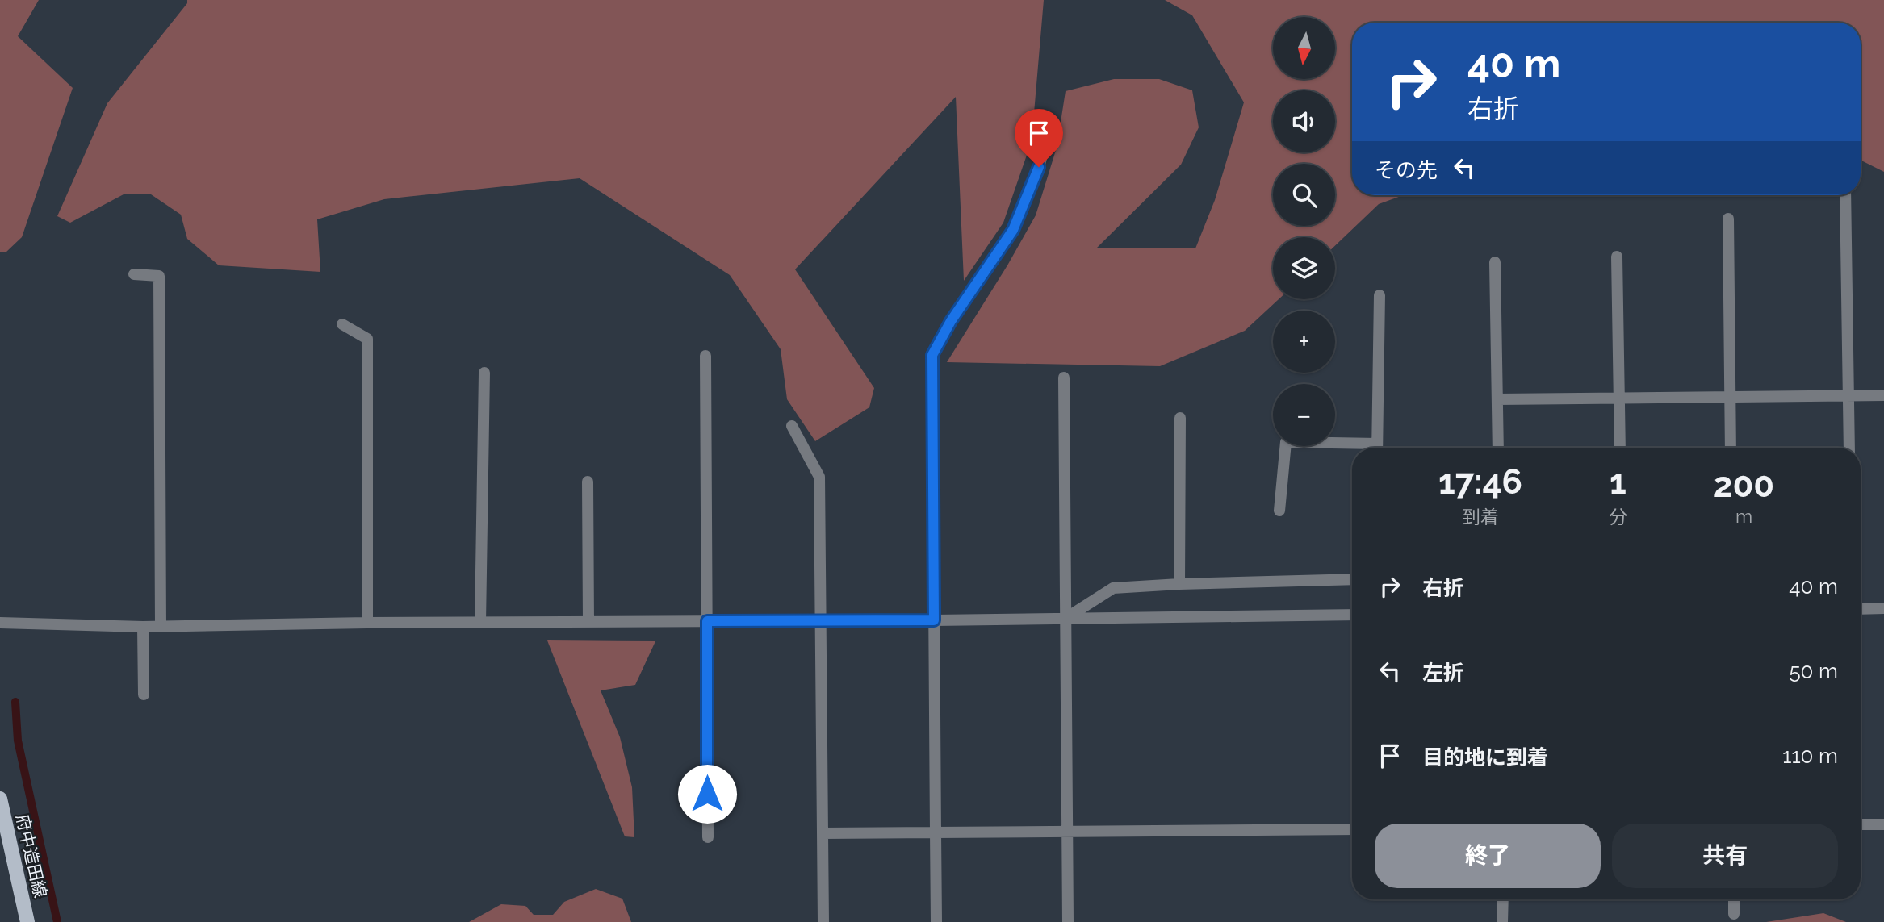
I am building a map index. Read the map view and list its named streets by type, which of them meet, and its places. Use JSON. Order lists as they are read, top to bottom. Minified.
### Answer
{"streets":{"main road":["府中造田線"]},"north":"bottom","page":{"map_buttons":["+","−"],"turn":["40 m","右折"],"then":"その先","eta":["17:46","到着","1","分","200","m"],"list":[{"name":"右折","value":"40 m"},{"name":"左折","value":"50 m"},{"name":"目的地に到着","value":"110 m"}],"buttons":["終了","共有"]}}
